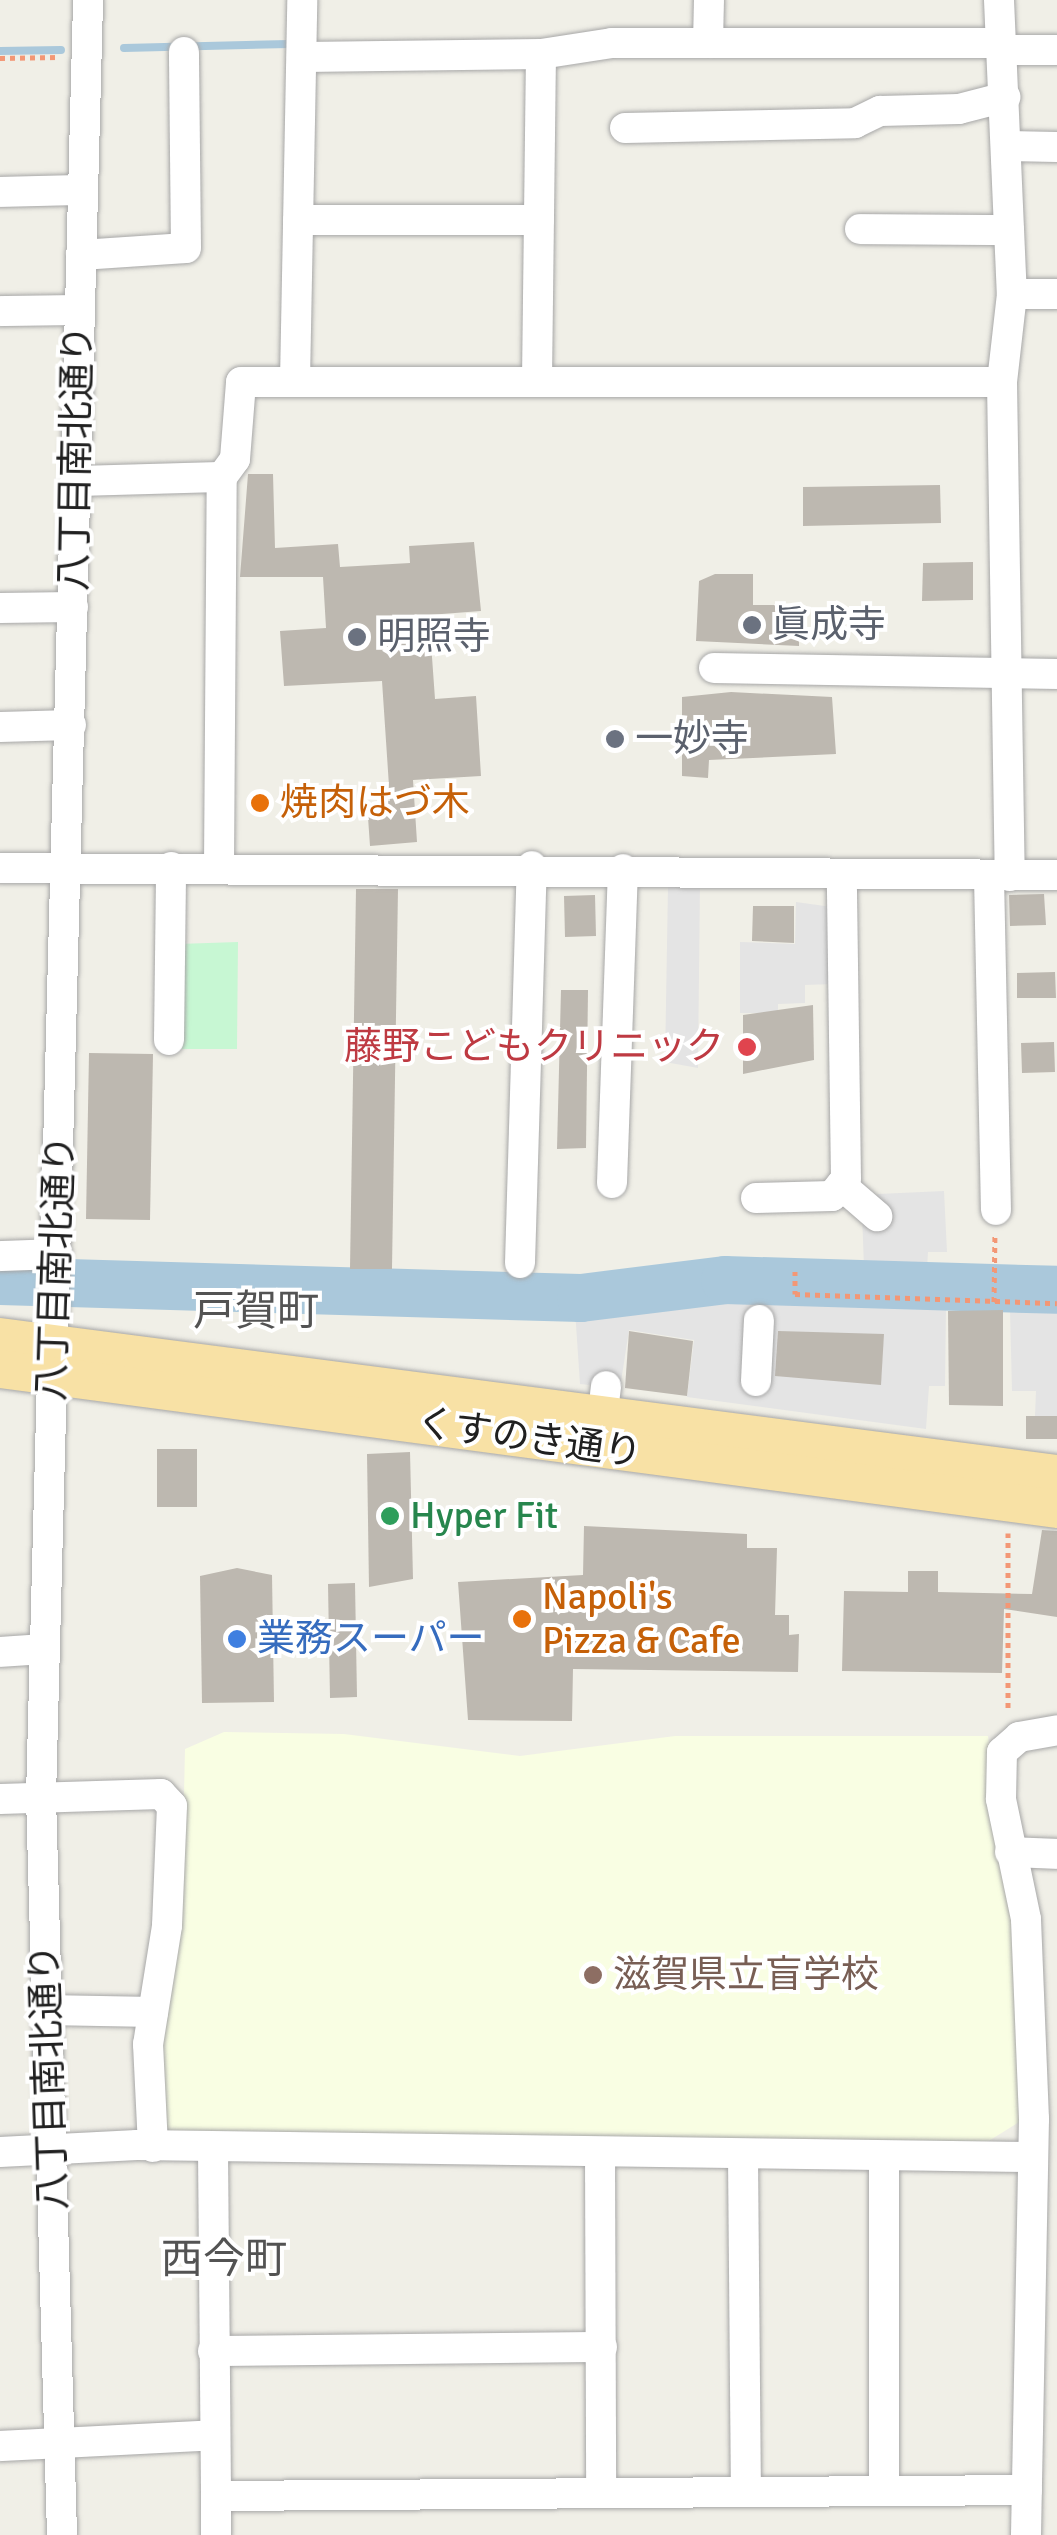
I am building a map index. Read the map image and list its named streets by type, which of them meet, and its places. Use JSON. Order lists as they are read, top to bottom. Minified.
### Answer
{"streets":{"main road":["くすのき通り"],"street":["八丁目南北通り"]},"crossings":[["八丁目南北通り","くすのき通り"]],"districts":["戸賀町","西今町"],"places":["眞成寺","明照寺","一妙寺","焼肉はづ木","藤野こどもクリニック","Hyper Fit","Napoli's Pizza & Cafe","業務スーパー","滋賀県立盲学校"]}
